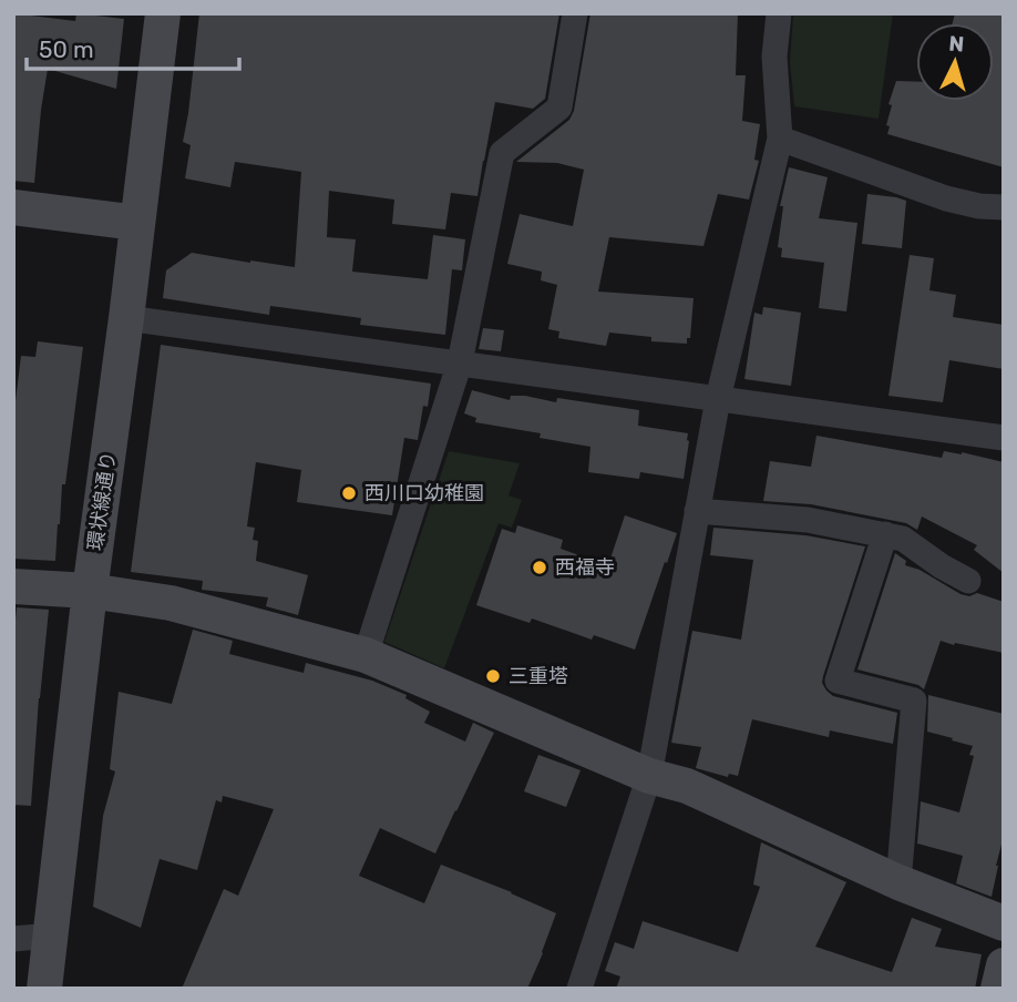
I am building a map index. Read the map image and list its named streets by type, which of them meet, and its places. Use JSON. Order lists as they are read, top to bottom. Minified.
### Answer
{"streets":{"street":["環状線通り"]},"places":["西川口幼稚園","西福寺","三重塔"],"scale_bar":"50 m","north":"top"}
